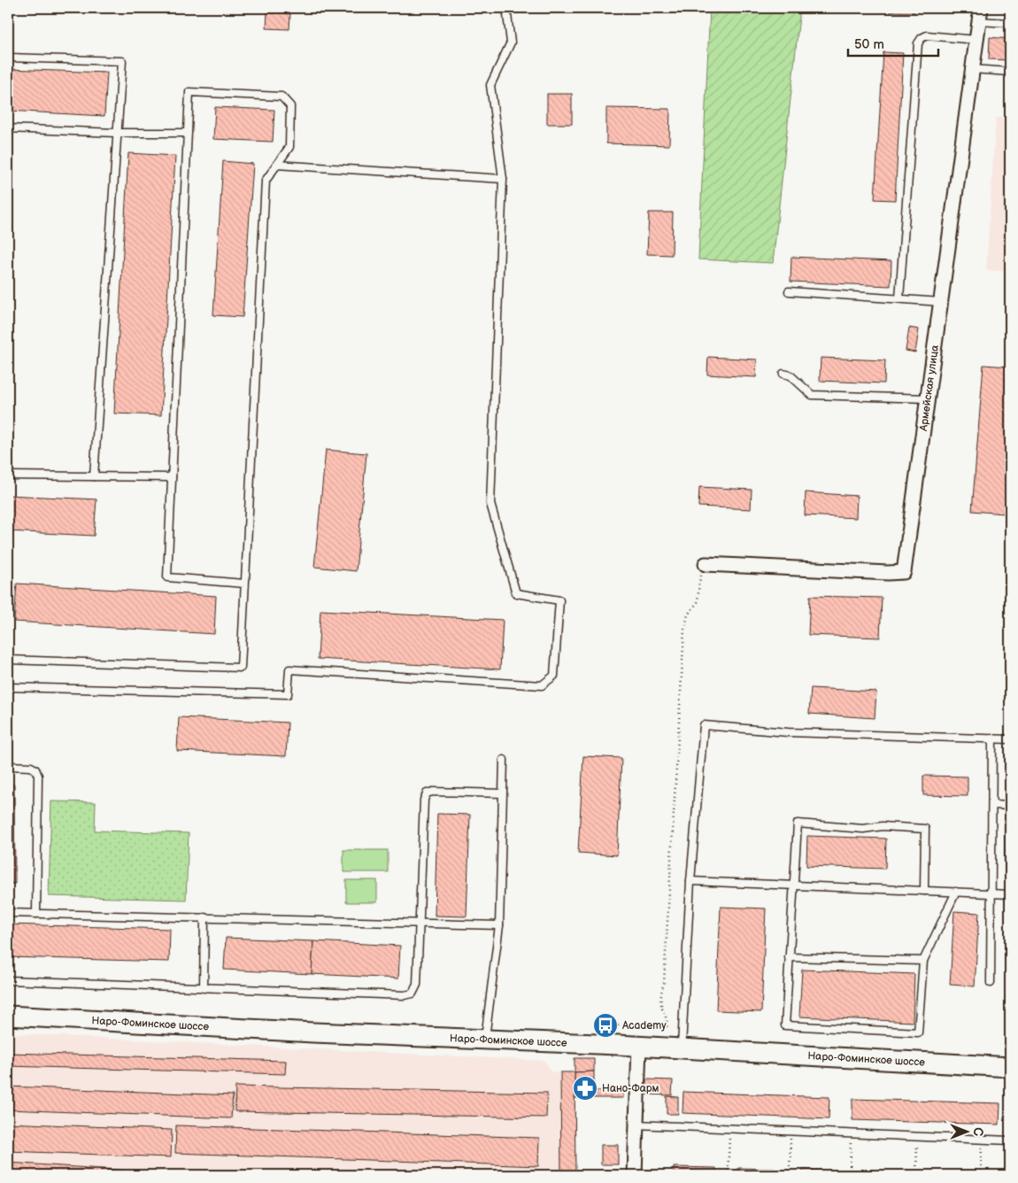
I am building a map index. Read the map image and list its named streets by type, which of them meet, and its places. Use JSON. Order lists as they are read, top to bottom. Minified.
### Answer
{"streets":{"main road":["Наро-Фоминское шоссе"],"street":["Армейская улица"]},"places":{"bus stop":["Academy"],"pharmacy":["Нано-Фарм"]},"scale_bar":"50 m","north":"right"}
